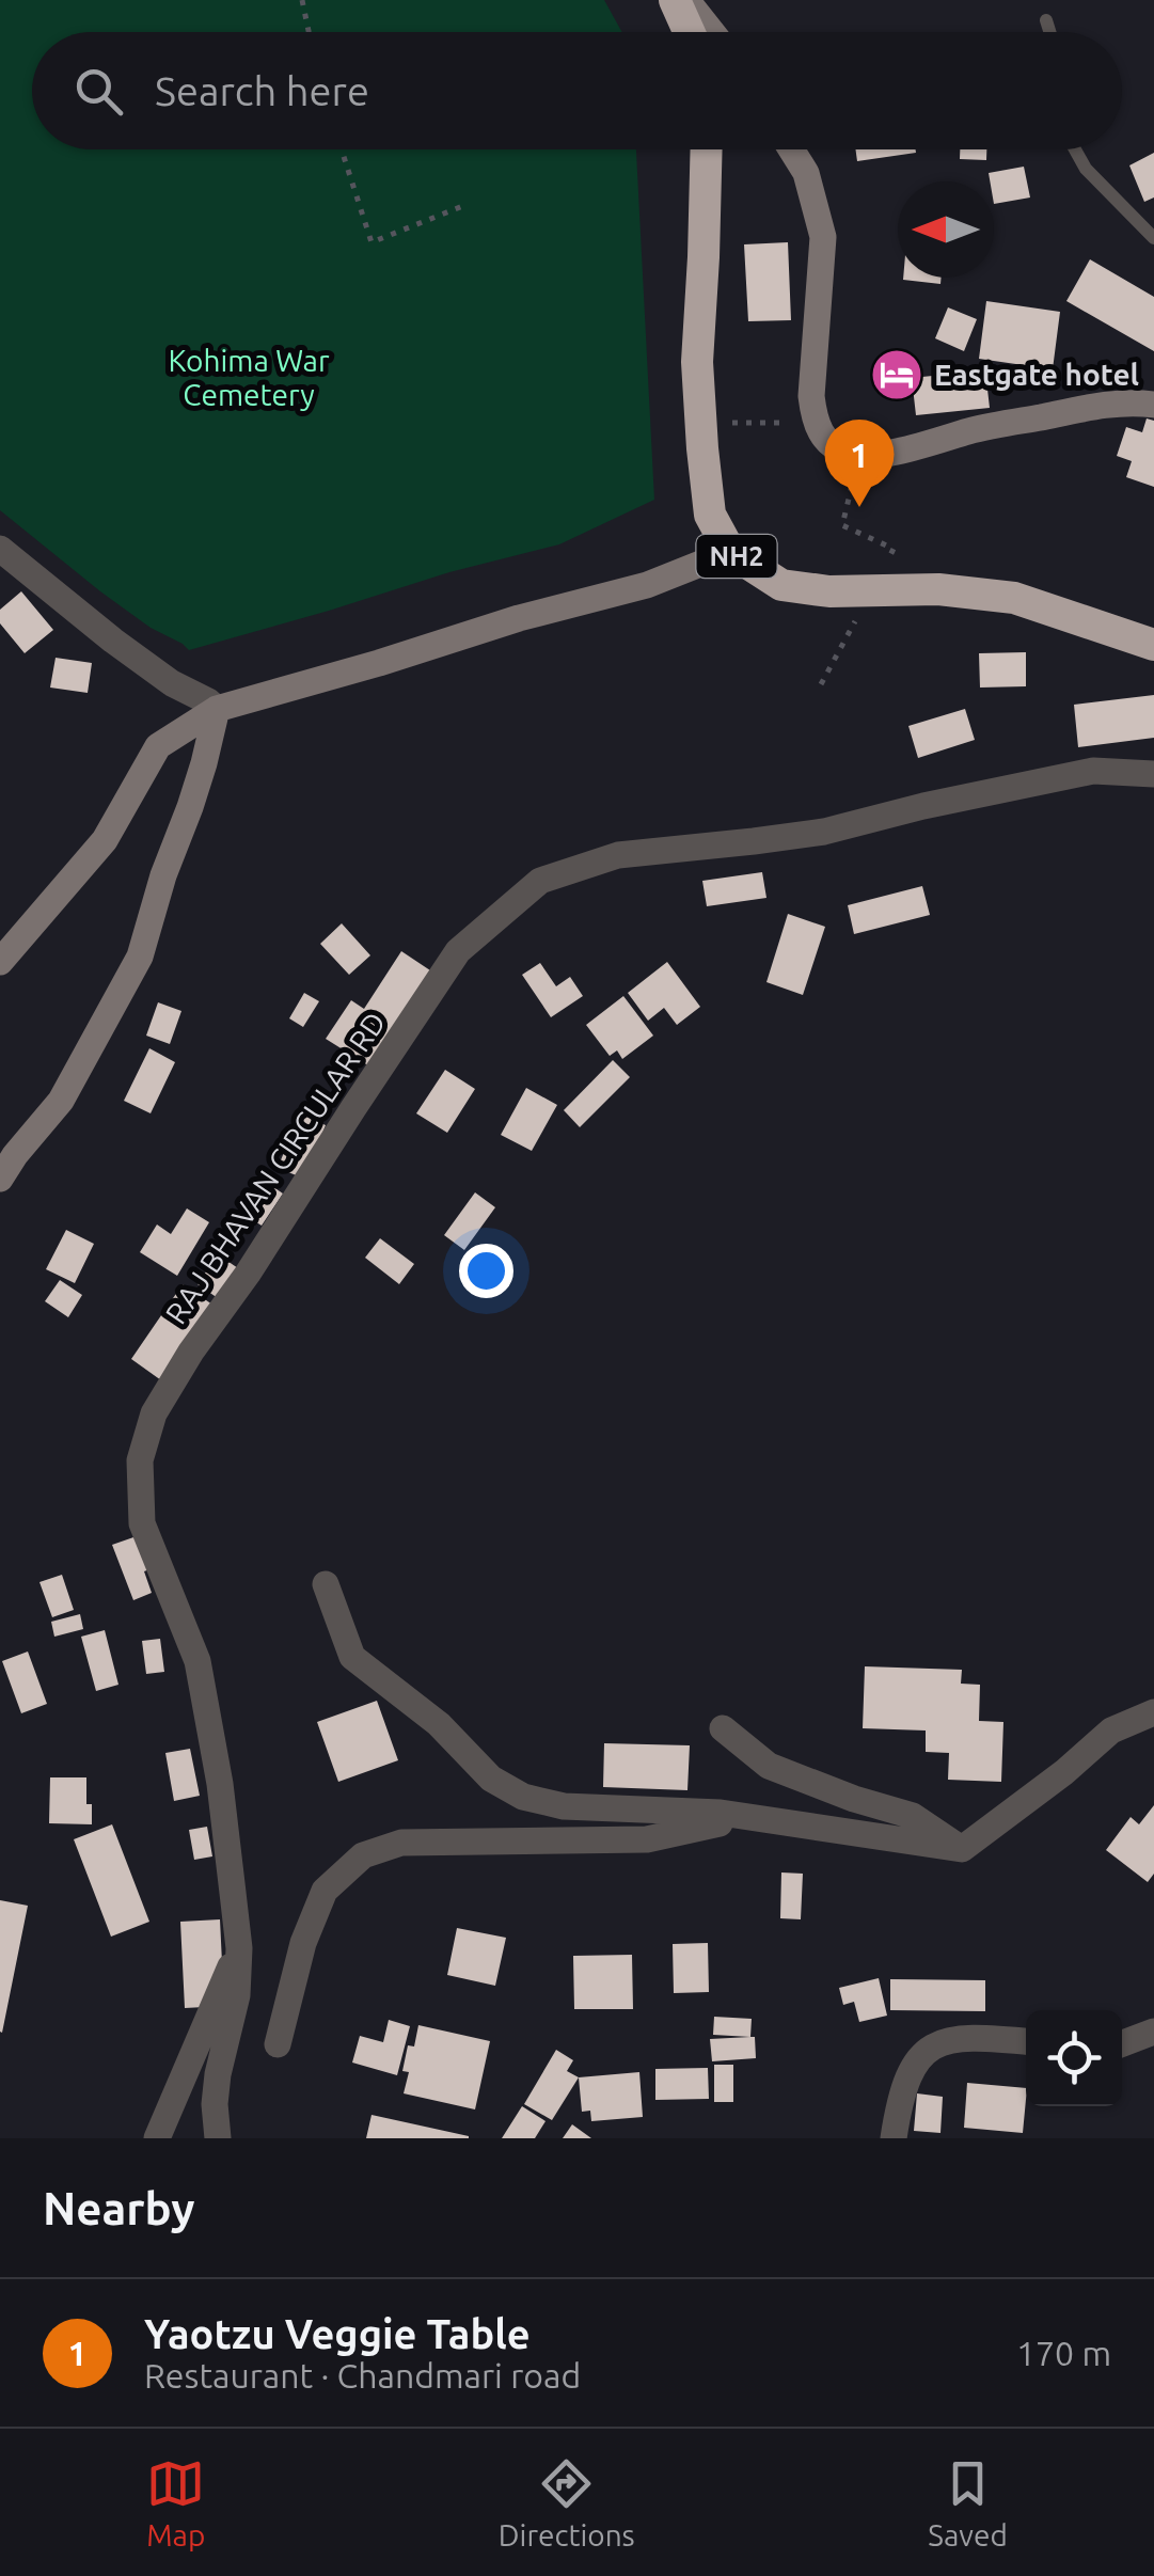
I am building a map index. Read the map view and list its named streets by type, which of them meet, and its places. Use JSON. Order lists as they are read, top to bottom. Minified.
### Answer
{"streets":{"highway":["NH2"],"street":["RAJ BHAVAN CIRCULAR RD"]},"parks":["Kohima War Cemetery"],"places":{"hotel":["Eastgate hotel"]},"north":"left","page":{"search":"Search here","pins":"1","heading":"Nearby","list":[{"mark":"1","name":"Yaotzu Veggie Table","note":"Restaurant · Chandmari road","value":"170 m"}],"nav":["Map","Directions","Saved"]}}
